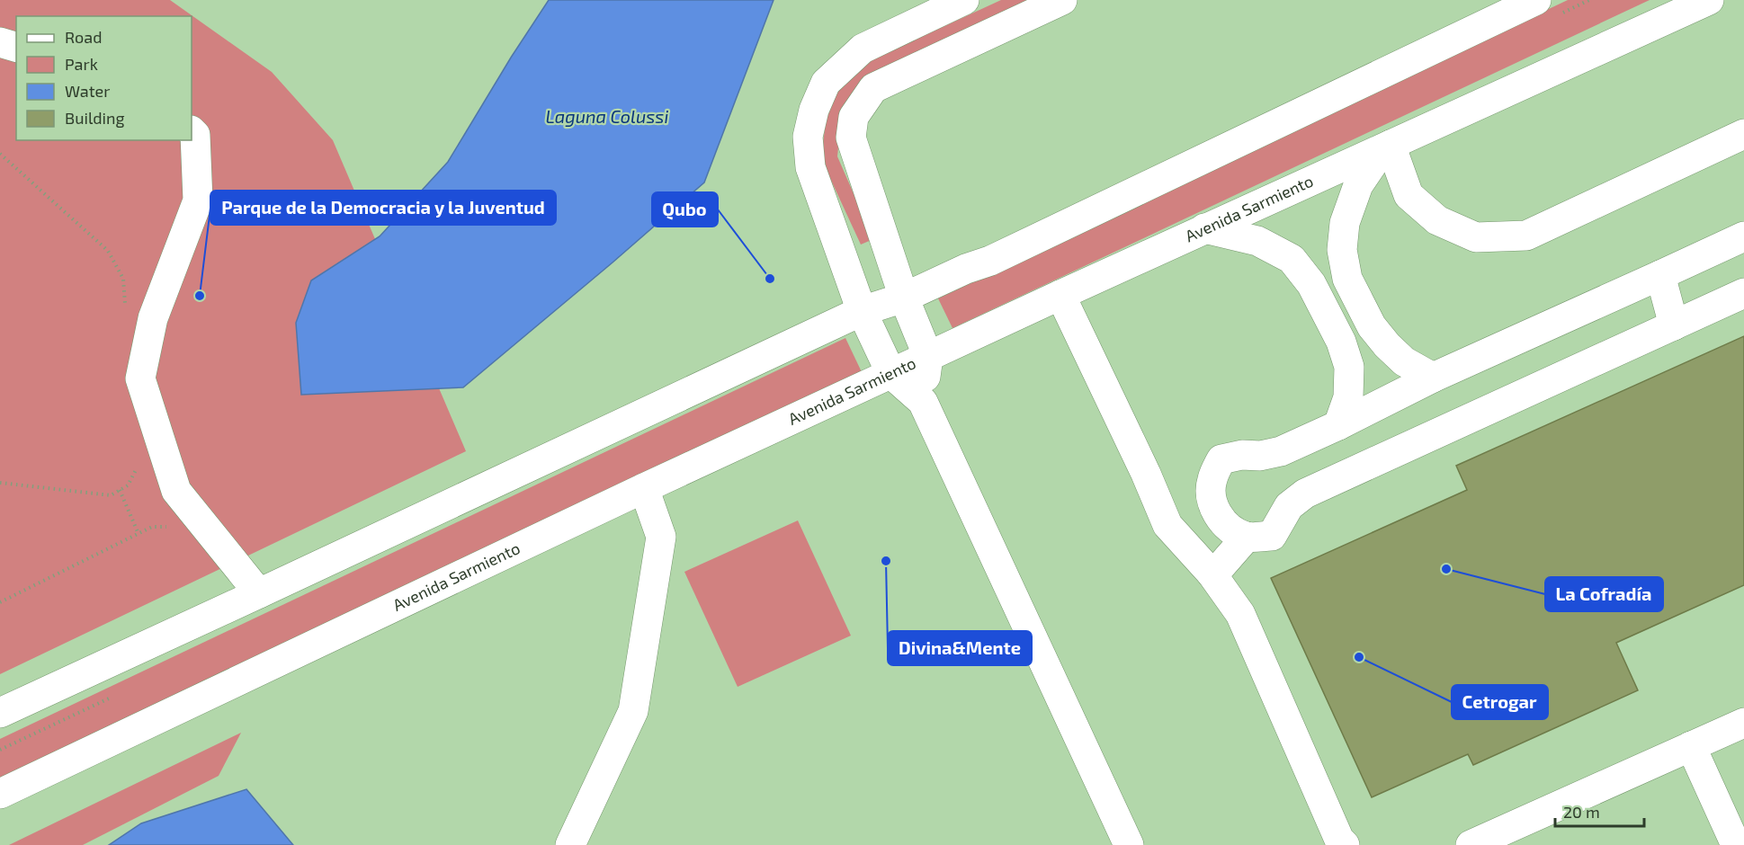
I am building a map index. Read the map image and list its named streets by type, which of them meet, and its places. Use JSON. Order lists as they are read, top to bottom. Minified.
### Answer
{"streets":{"main road":["Avenida Sarmiento"]},"water":["Laguna Colussi"],"places":["Qubo","Parque de la Democracia y la Juventud","Divina&Mente","La Cofradía","Cetrogar"],"legend":["Road","Park","Water","Building"],"scale_bar":"20 m"}
